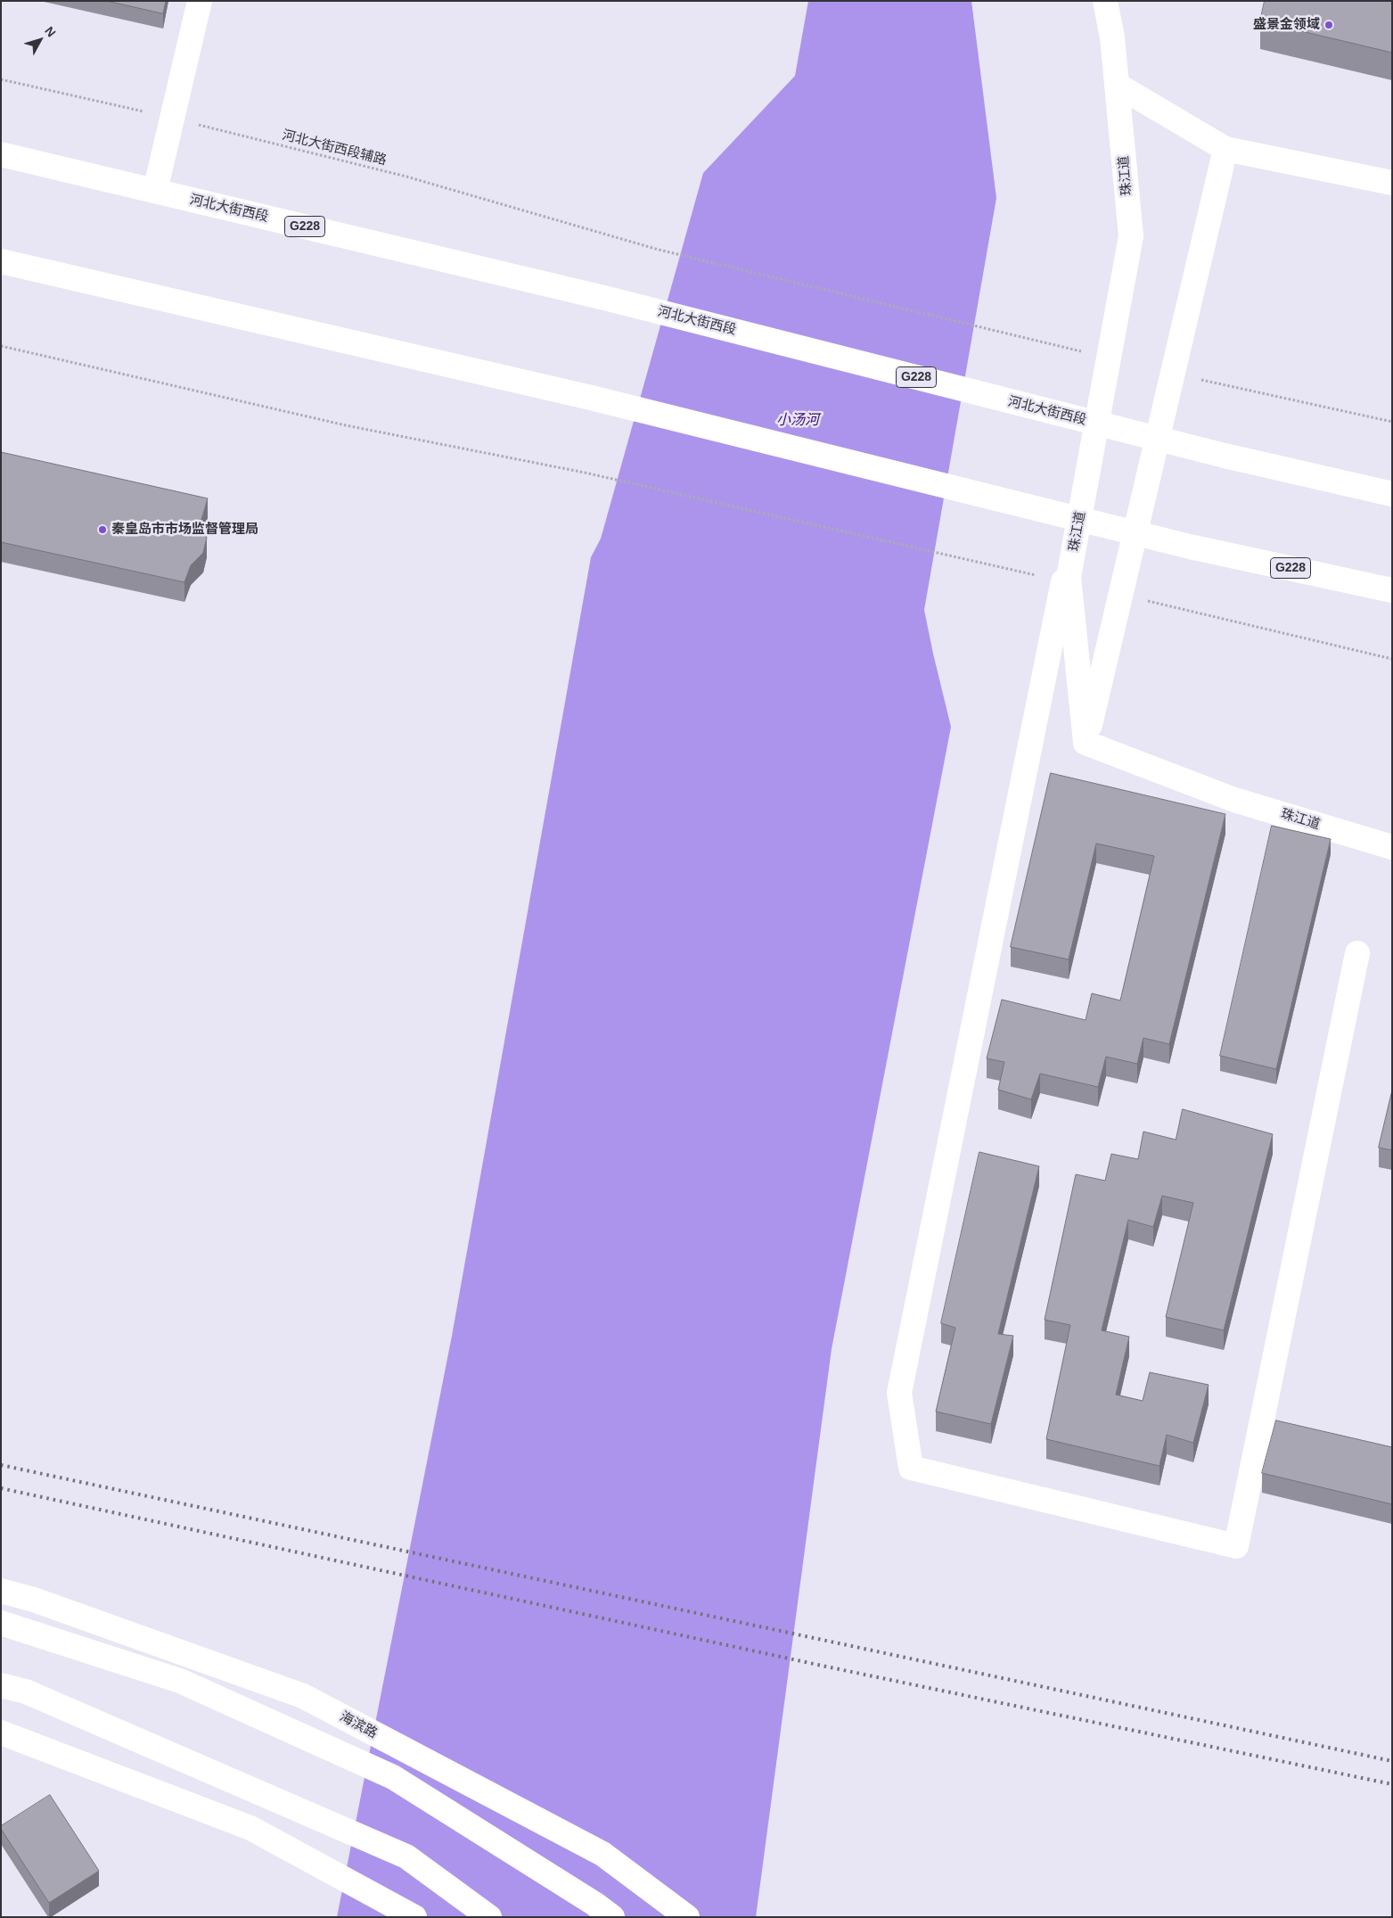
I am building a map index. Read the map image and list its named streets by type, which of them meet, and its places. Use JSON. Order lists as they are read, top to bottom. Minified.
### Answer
{"streets":{"main road":["珠江道","河北大街西段","G228","海滨路"],"path":["河北大街西段辅路"]},"water":["小汤河"],"places":["盛景金领域","秦皇岛市市场监督管理局"],"north":"top right"}
